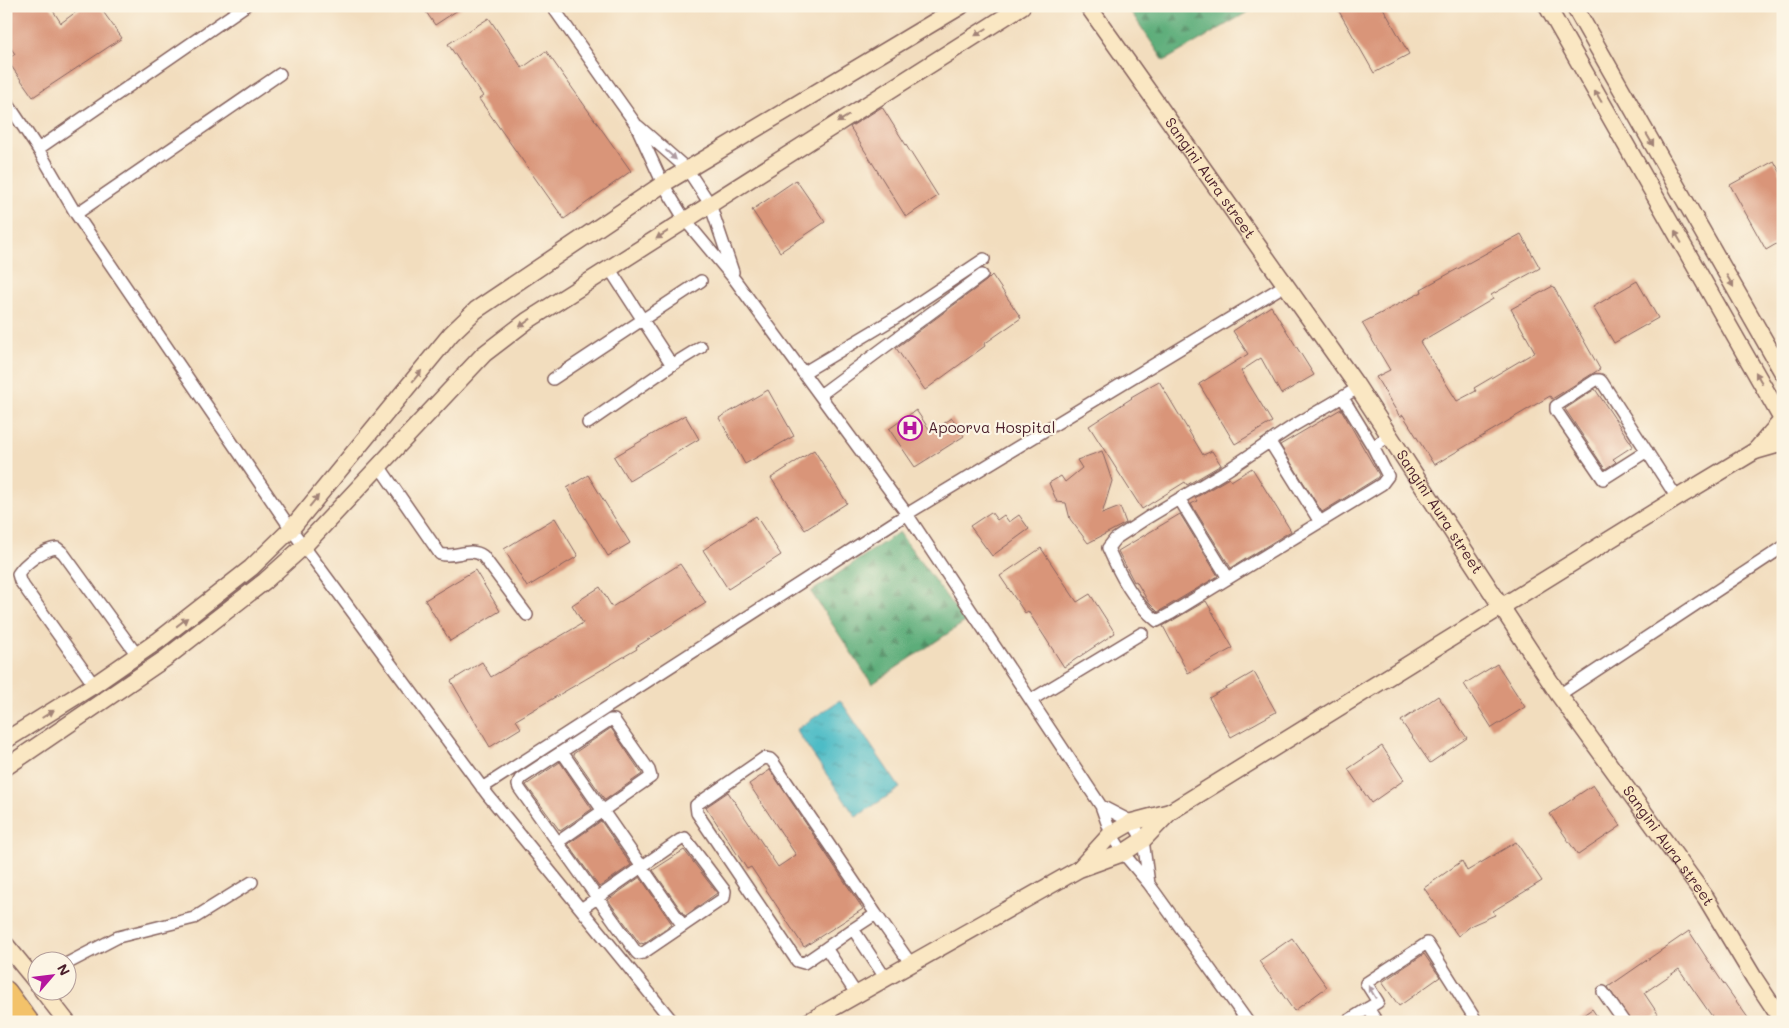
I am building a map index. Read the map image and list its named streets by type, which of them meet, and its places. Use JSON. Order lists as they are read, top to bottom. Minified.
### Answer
{"streets":{"street":["Sangini Aura street"]},"places":{"hospital":["Apoorva Hospital"]},"north":"top right"}
